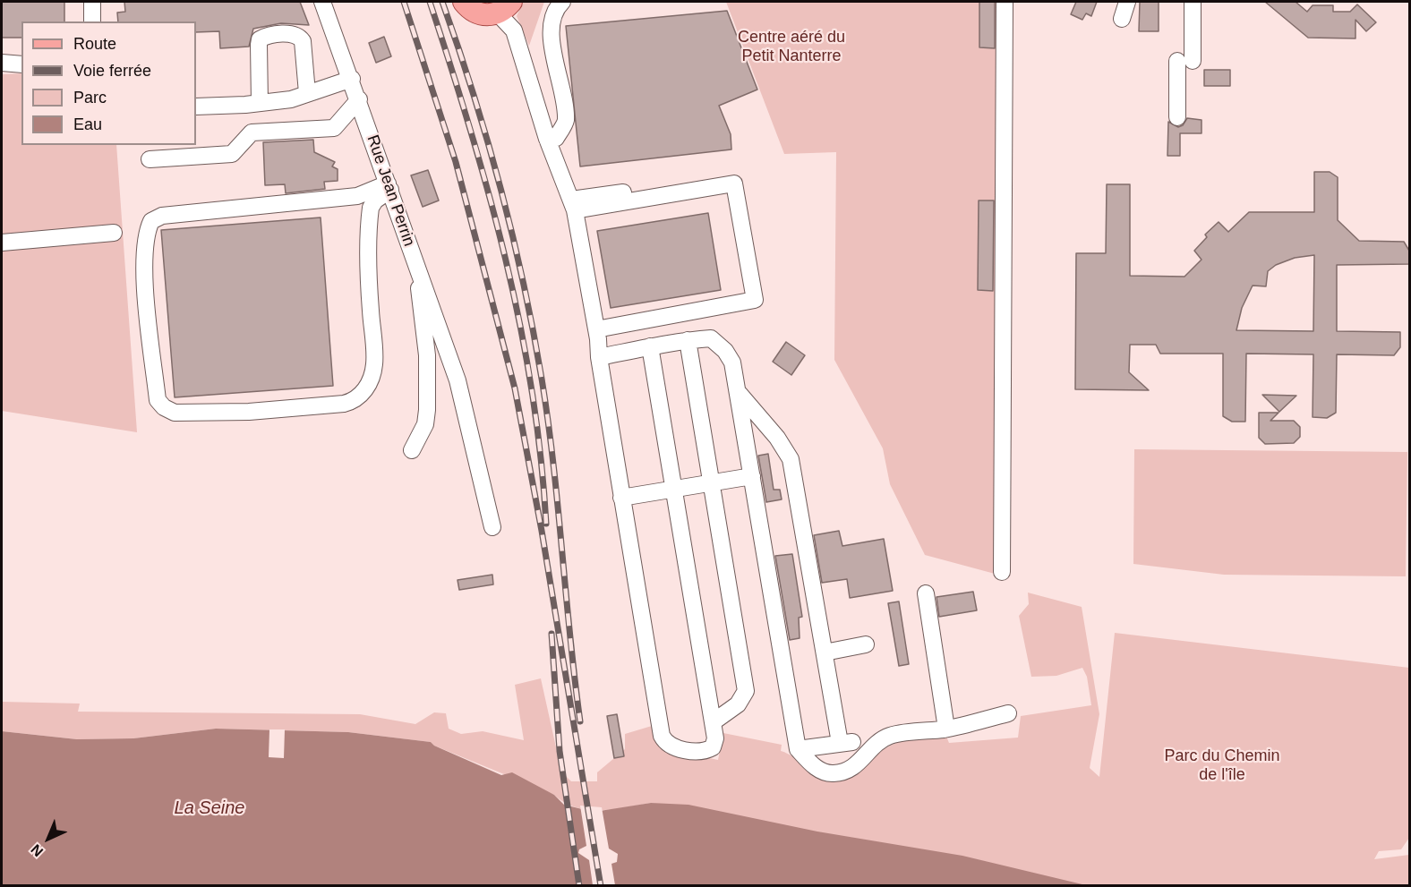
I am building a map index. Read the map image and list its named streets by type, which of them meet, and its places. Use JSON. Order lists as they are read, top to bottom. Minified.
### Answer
{"streets":{"street":["Rue Jean Perrin"]},"water":["La Seine"],"parks":["Centre aéré du Petit Nanterre","Parc du Chemin de l'île"],"legend":["Route","Voie ferrée","Parc","Eau"],"north":"bottom left"}
